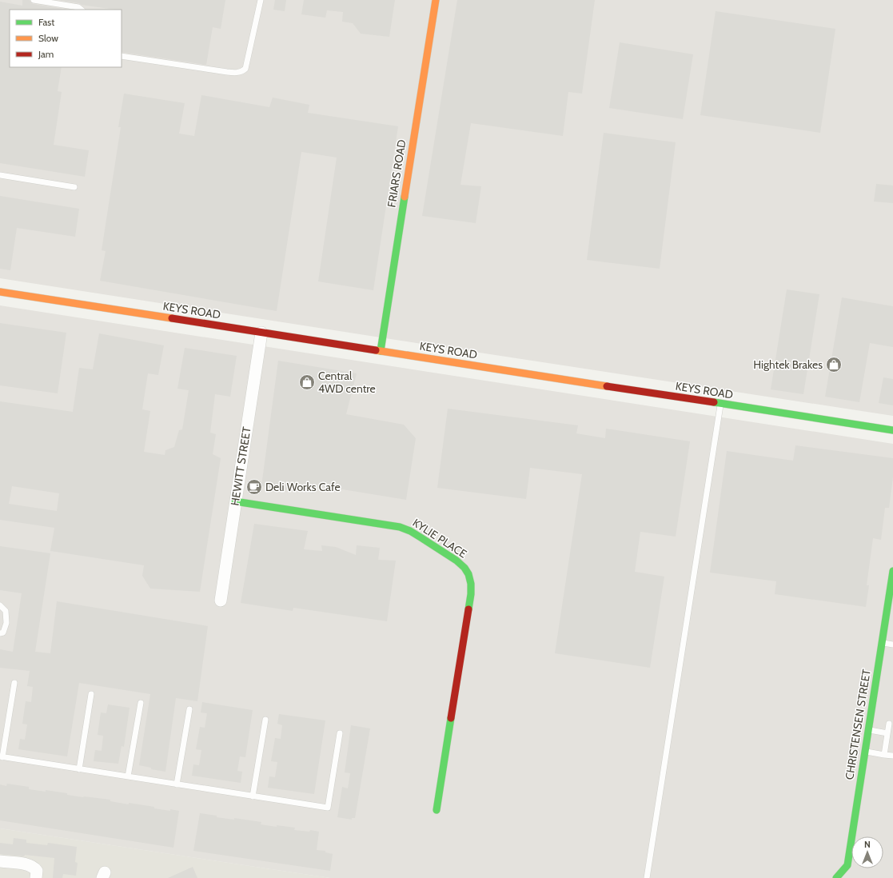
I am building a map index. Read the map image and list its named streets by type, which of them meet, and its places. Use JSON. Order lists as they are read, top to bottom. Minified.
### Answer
{"streets":{"street":["FRIARS ROAD","KEYS ROAD","HEWITT STREET","KYLIE PLACE","CHRISTENSEN STREET"]},"crossings":[["FRIARS ROAD","KEYS ROAD"],["KEYS ROAD","HEWITT STREET"],["HEWITT STREET","KYLIE PLACE"]],"places":{"shop":["Hightek Brakes","Central 4WD centre"],"cafe":["Deli Works Cafe"]},"legend":["Fast","Slow","Jam"],"north":"top"}
